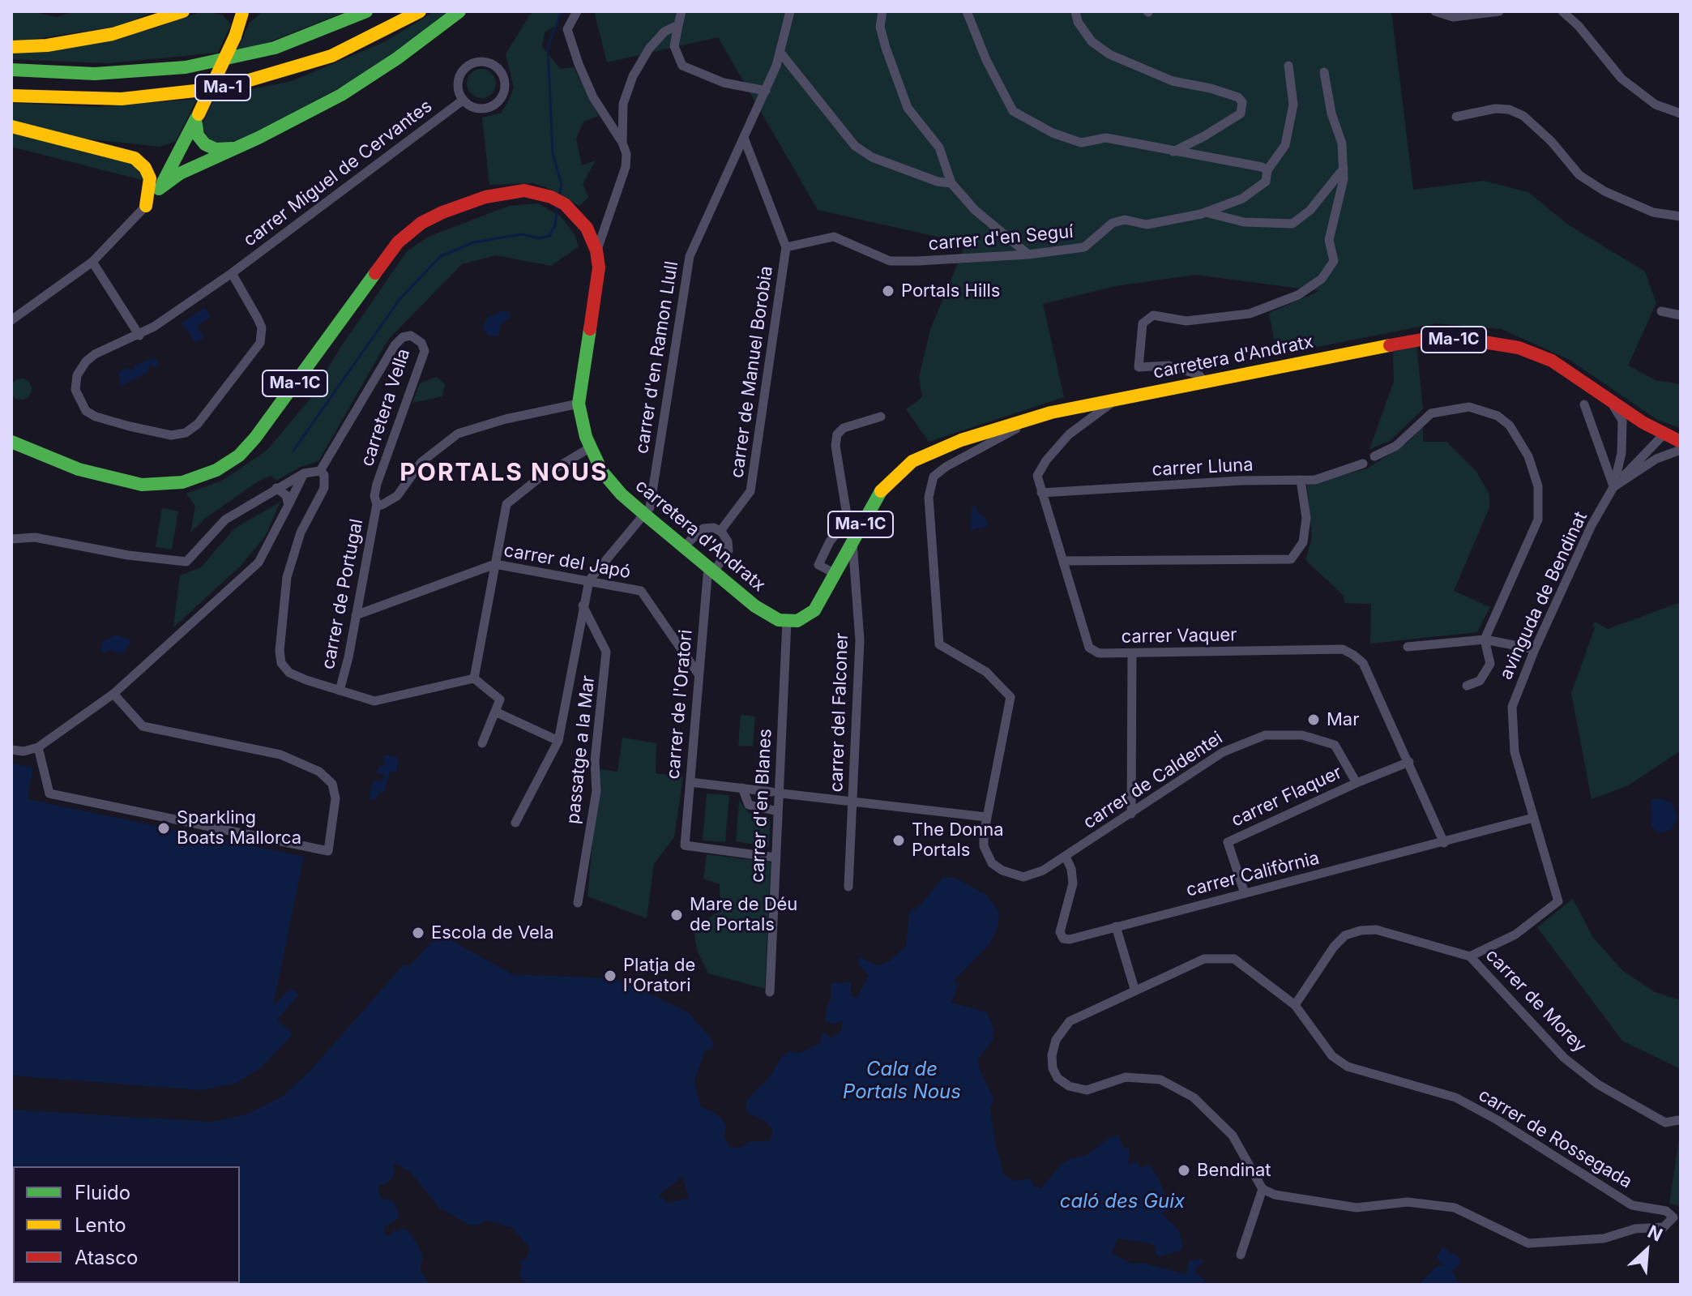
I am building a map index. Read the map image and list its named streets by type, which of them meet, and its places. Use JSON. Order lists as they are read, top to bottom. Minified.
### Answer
{"streets":{"main road":["Ma-1","Ma-1C","carretera d'Andratx"],"street":["carrer Miguel de Cervantes","carrer d'en Seguí","carrer d'en Ramon Llull","carrer de Manuel Borobia","carretera Vella","carrer Lluna","carrer del Japó","carrer de Portugal","avinguda de Bendinat","carrer Vaquer","carrer de l'Oratori","carrer del Falconer","passatge a la Mar","carrer de Caldentei","carrer Flaquer","carrer d'en Blanes","carrer Califòrnia","carrer de Morey","carrer de Rossegada"]},"crossings":[["carrer d'en Seguí","carrer de Manuel Borobia"],["carrer d'en Ramon Llull","carretera d'Andratx"],["carretera d'Andratx","carrer de Manuel Borobia"],["carretera d'Andratx","avinguda de Bendinat"],["carretera d'Andratx","carrer Vaquer"],["carretera d'Andratx","carrer de l'Oratori"],["carretera d'Andratx","carrer del Falconer"],["carretera d'Andratx","carrer d'en Blanes"],["carrer de Manuel Borobia","carrer de l'Oratori"],["carretera Vella","carrer de Portugal"],["carrer Lluna","carrer Vaquer"],["carrer del Japó","carrer de Portugal"],["carrer del Japó","carrer de l'Oratori"],["avinguda de Bendinat","carrer Califòrnia"],["avinguda de Bendinat","carrer de Morey"],["carrer Vaquer","carrer Flaquer"],["carrer Vaquer","carrer Califòrnia"],["carrer de l'Oratori","carrer d'en Blanes"],["carrer de Caldentei","carrer Flaquer"],["carrer de Caldentei","carrer Califòrnia"],["carrer Flaquer","carrer Califòrnia"]],"districts":["PORTALS NOUS"],"water":["Cala de Portals Nous","caló des Guix"],"places":["Portals Hills","Mar","Sparkling Boats Mallorca","The Donna Portals","Mare de Déu de Portals","Escola de Vela","Platja de l'Oratori","Bendinat"],"legend":["Fluido","Lento","Atasco"],"north":"top right"}
